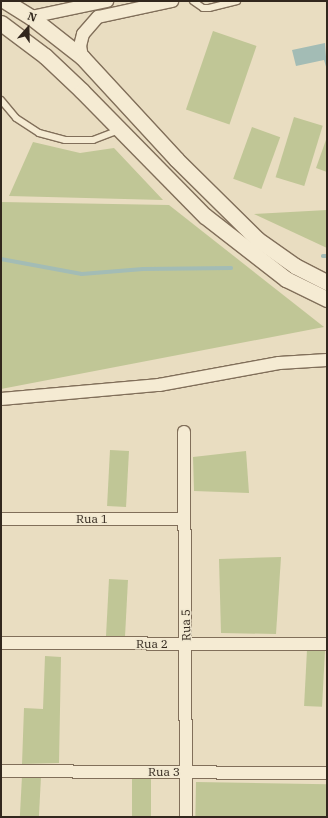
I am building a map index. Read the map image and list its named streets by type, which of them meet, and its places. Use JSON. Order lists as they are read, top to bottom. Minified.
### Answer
{"streets":{"street":["Rua 1","Rua 5","Rua 2","Rua 3"]},"crossings":[["Rua 1","Rua 5"],["Rua 5","Rua 2"],["Rua 5","Rua 3"]],"north":"top"}
